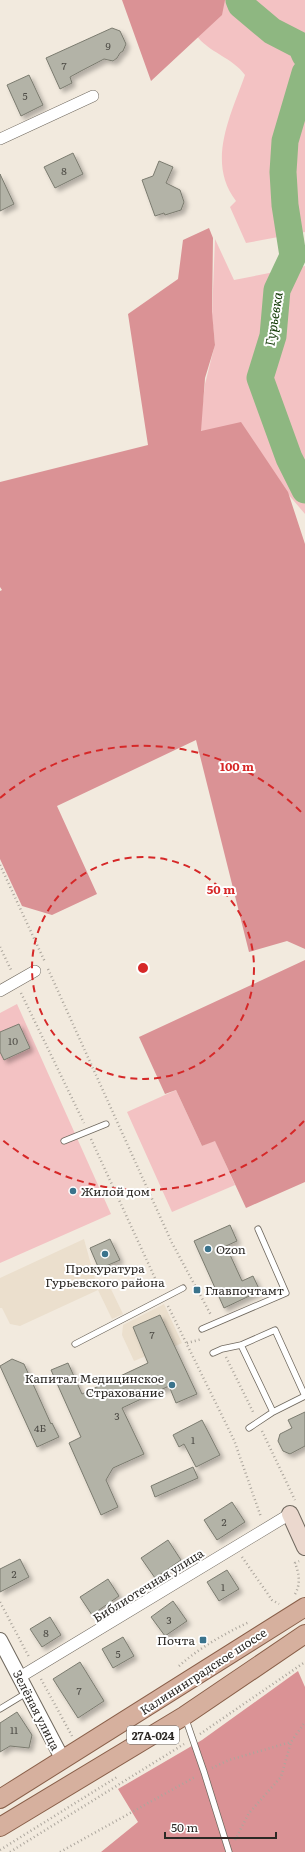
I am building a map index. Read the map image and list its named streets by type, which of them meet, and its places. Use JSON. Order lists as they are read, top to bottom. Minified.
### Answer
{"streets":{"main road":["Калининградское шоссе","27А-024"],"street":["Библиотечная улица","Зелёная улица"]},"crossings":[["Библиотечная улица","Зелёная улица"],["Калининградское шоссе","Зелёная улица"]],"water":["Гурьевка"],"places":{"other":["Жилой дом","Ozon","Прокуратура Гурьевского района","Капитал Медицинское Страхование"],"transit":["Главпочтамт","Почта"]},"house_numbers":["9","7","5","8","10","7","3","4Б","1","2","2","1","3","8","5","7","11"],"scale_bar":"50 m","rings":["100 m","50 m"]}
